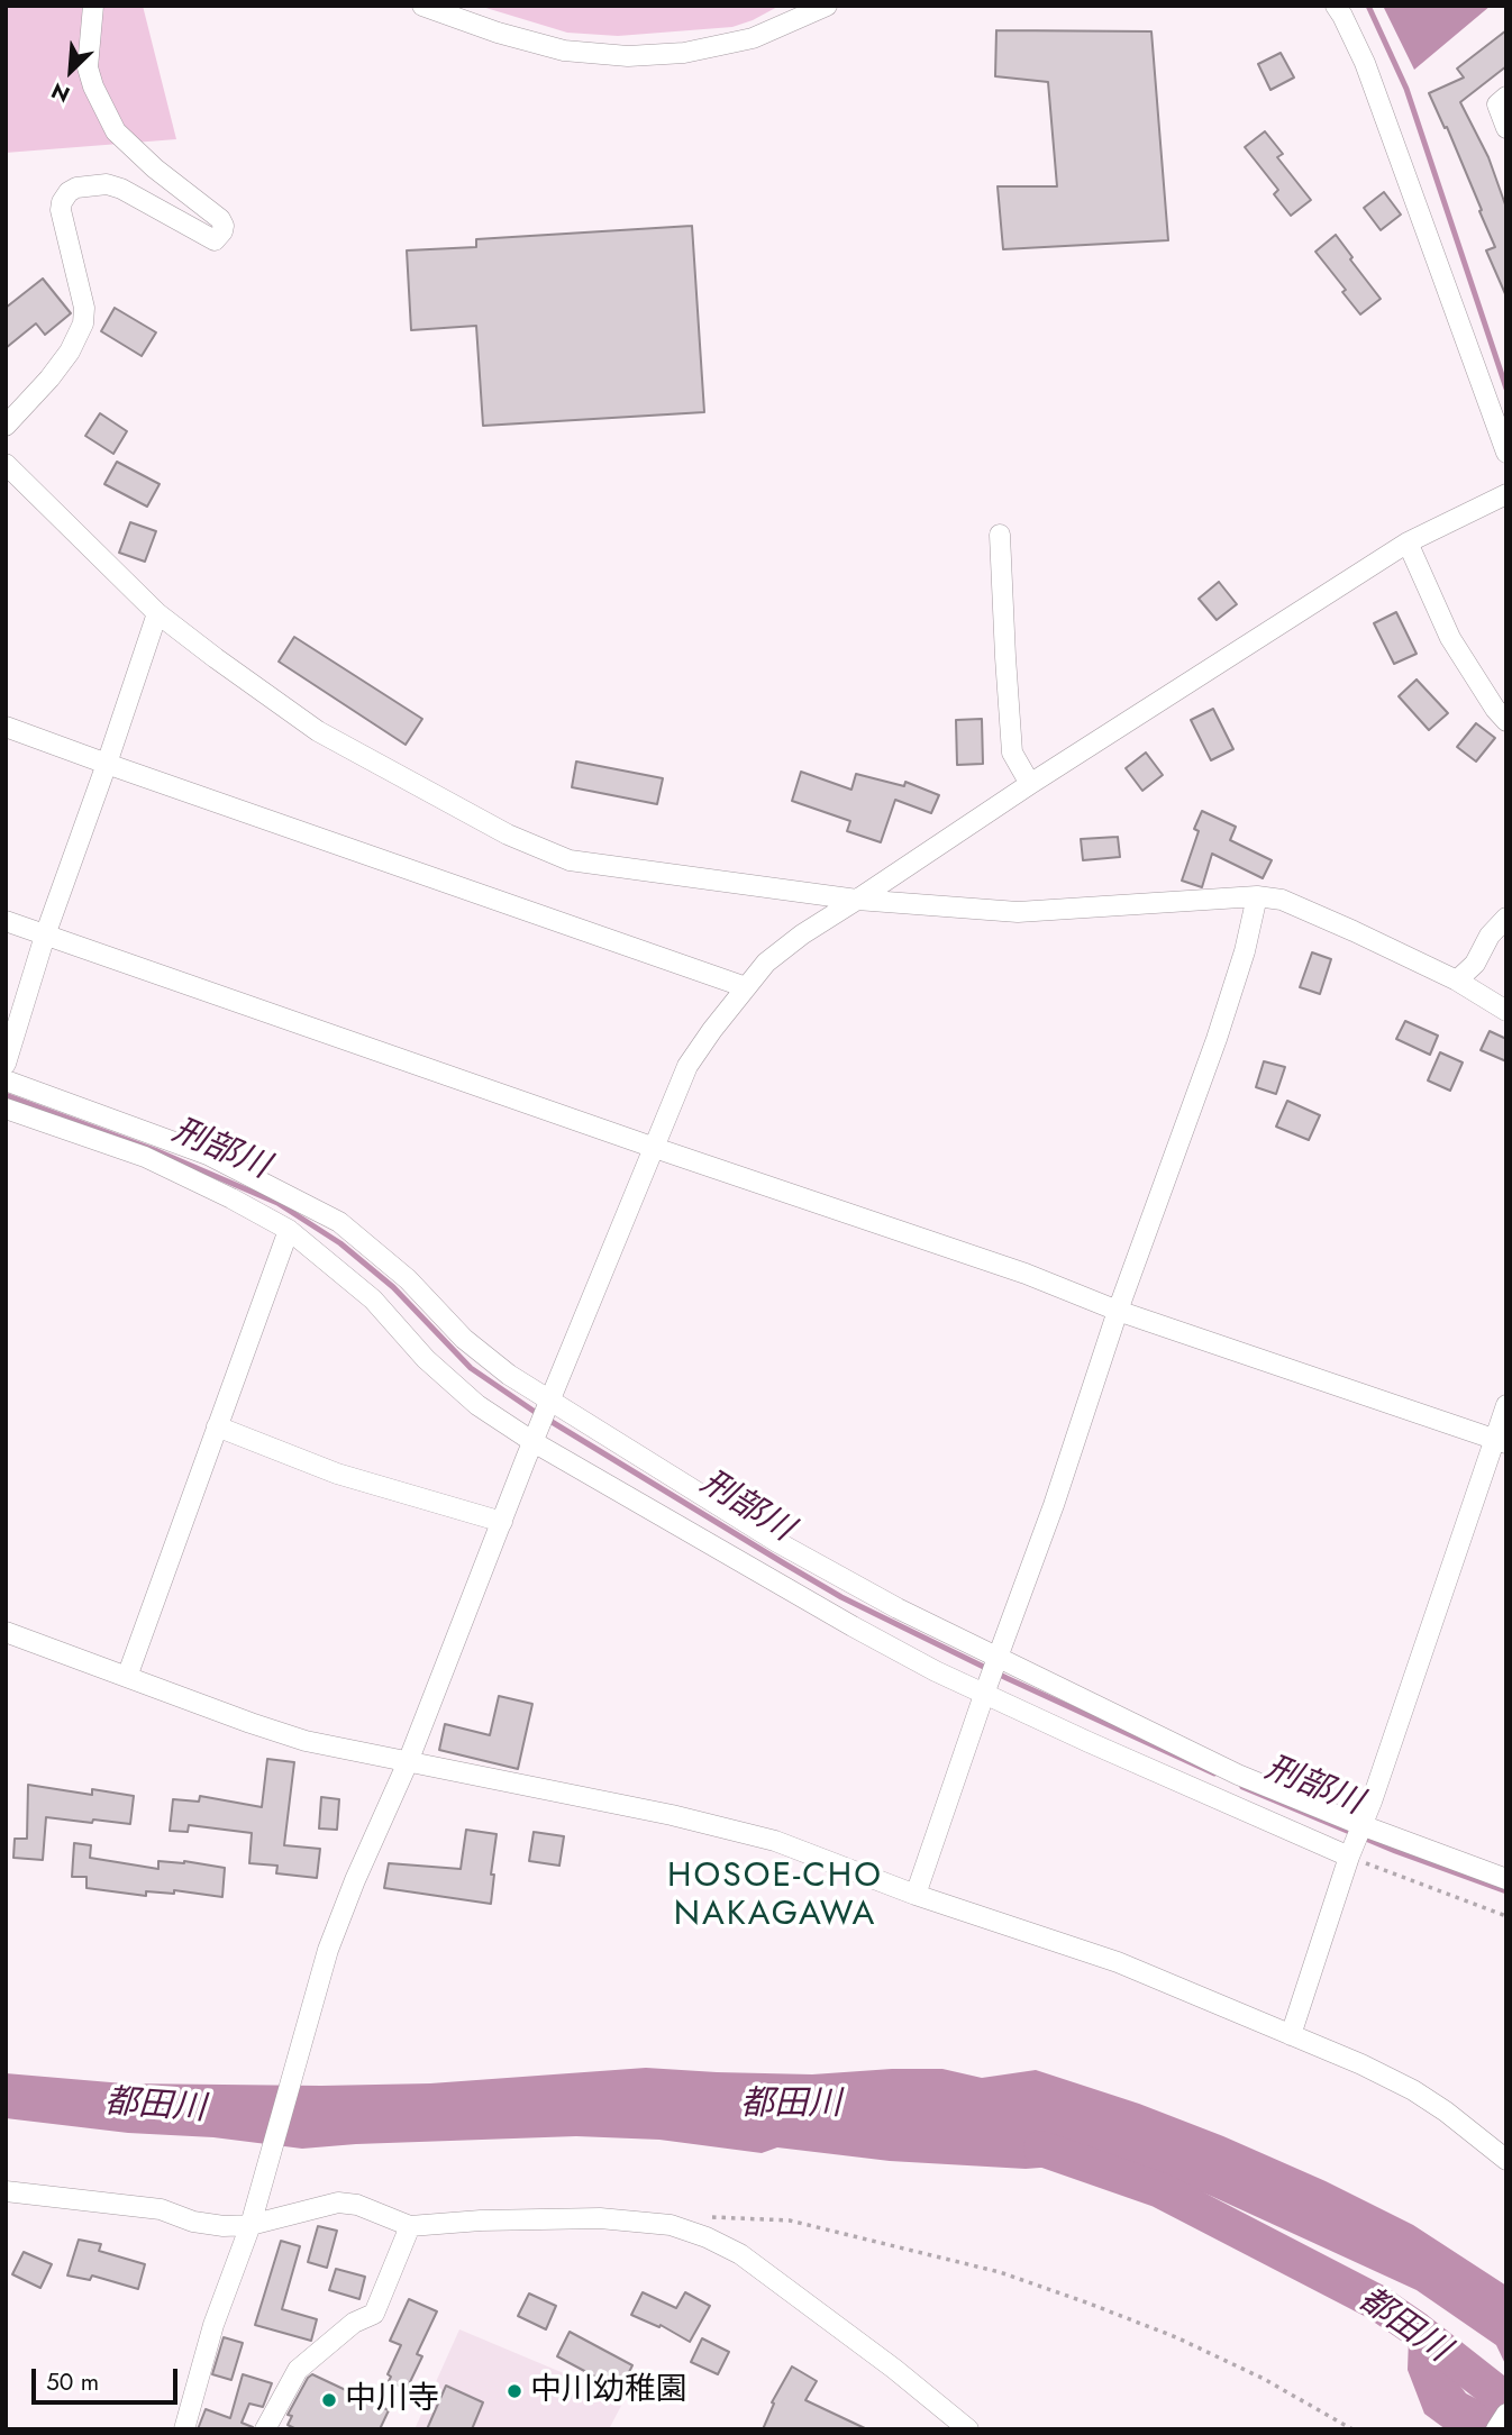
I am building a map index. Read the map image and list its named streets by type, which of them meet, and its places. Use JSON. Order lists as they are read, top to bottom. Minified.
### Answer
{"districts":["HOSOE-CHO NAKAGAWA"],"water":["刑部川","都田川"],"places":["中川幼稚園","中川寺"],"scale_bar":"50 m","north":"bottom left"}
